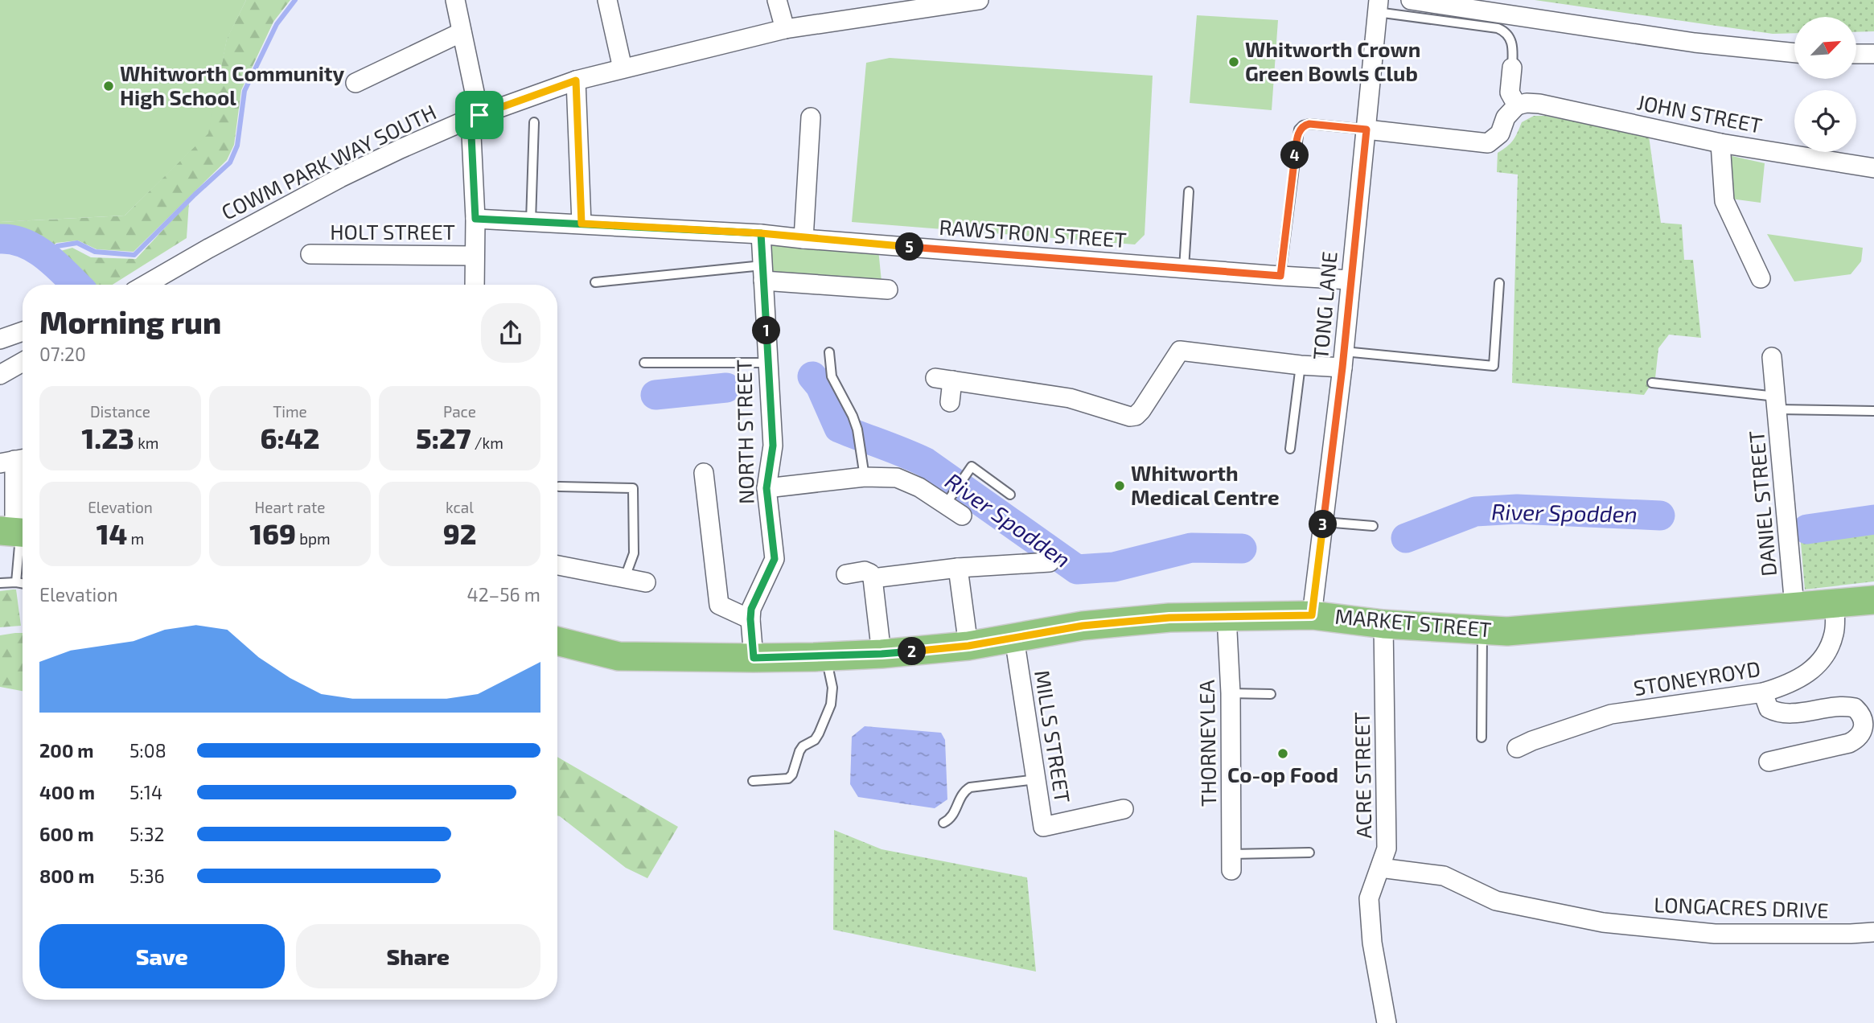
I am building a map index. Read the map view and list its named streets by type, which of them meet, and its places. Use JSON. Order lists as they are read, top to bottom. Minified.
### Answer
{"streets":{"main road":["MARKET STREET"],"street":["JOHN STREET","COWM PARK WAY SOUTH","HOLT STREET","RAWSTRON STREET","TONG LANE","NORTH STREET","DANIEL STREET","STONEYROYD","MILLS STREET","THORNEYLEA","ACRE STREET","LONGACRES DRIVE"]},"crossings":[["RAWSTRON STREET","TONG LANE"],["RAWSTRON STREET","NORTH STREET"],["TONG LANE","MARKET STREET"],["NORTH STREET","MARKET STREET"],["DANIEL STREET","MARKET STREET"],["MARKET STREET","STONEYROYD"],["MARKET STREET","MILLS STREET"],["MARKET STREET","THORNEYLEA"],["MARKET STREET","ACRE STREET"],["ACRE STREET","LONGACRES DRIVE"]],"water":["River Spodden"],"places":["Whitworth Crown Green Bowls Club","Whitworth Community High School","Whitworth Medical Centre","Co-op Food"],"north":"top right","page":{"pins":["4","5","1","3","2"],"heading":["Morning run","07:20"],"stats":[["Distance","1.23 km"],["Time","6:42"],["Pace","5:27 /km"],["Elevation","14 m"],["Heart rate","169 bpm"],["kcal","92"]],"chart":["Elevation","42–56 m"],"list":[{"name":"200 m","note":"5:08"},{"name":"400 m","note":"5:14"},{"name":"600 m","note":"5:32"},{"name":"800 m","note":"5:36"}],"buttons":["Save","Share"]}}
